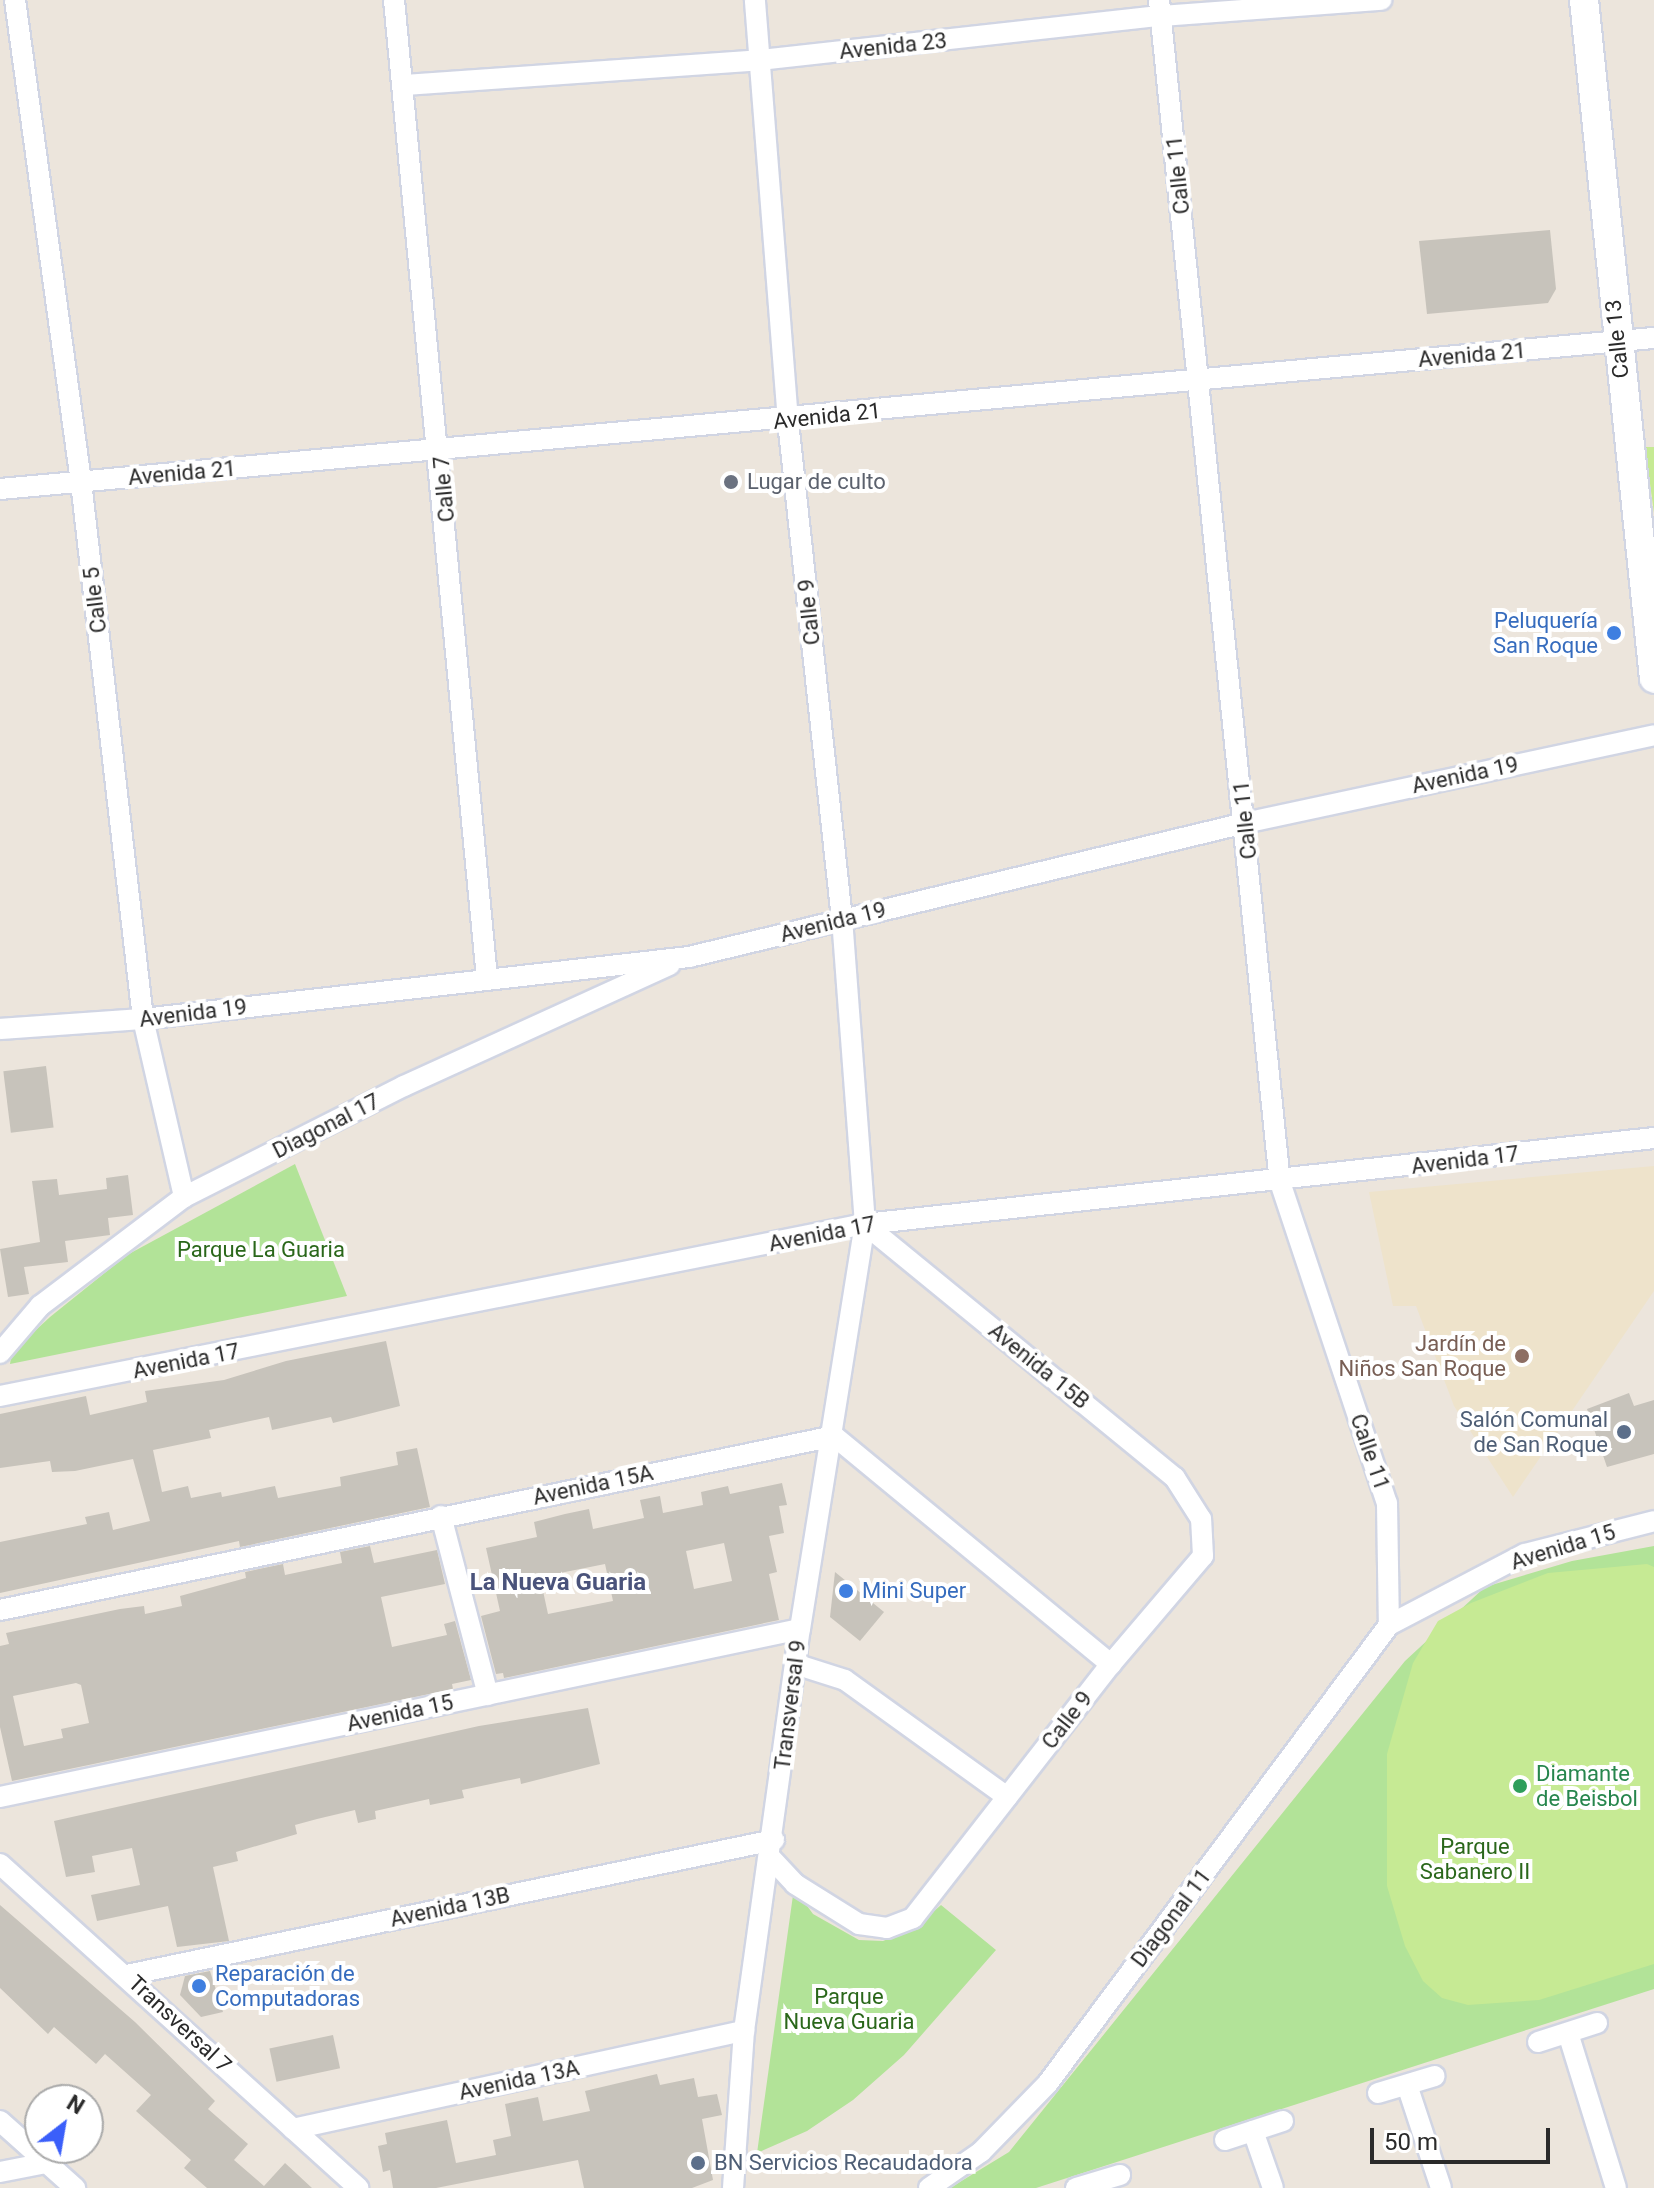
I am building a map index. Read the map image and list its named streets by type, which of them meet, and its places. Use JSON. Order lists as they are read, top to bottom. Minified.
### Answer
{"streets":{"street":["Avenida 23","Calle 11","Calle 13","Avenida 21","Calle 7","Calle 5","Calle 9","Avenida 19","Diagonal 17","Avenida 17","Avenida 15B","Avenida 15A","Avenida 15","Transversal 9","Avenida 13B","Diagonal 11","Transversal 7","Avenida 13A"]},"crossings":[["Avenida 23","Calle 11"],["Avenida 23","Calle 7"],["Avenida 23","Calle 9"],["Calle 11","Avenida 21"],["Calle 11","Avenida 19"],["Calle 11","Avenida 17"],["Calle 11","Avenida 15"],["Calle 11","Diagonal 11"],["Calle 13","Avenida 21"],["Avenida 21","Calle 7"],["Avenida 21","Calle 5"],["Avenida 21","Calle 9"],["Calle 7","Avenida 19"],["Calle 5","Avenida 19"],["Calle 5","Diagonal 17"],["Calle 9","Avenida 19"],["Calle 9","Avenida 17"],["Calle 9","Avenida 15B"],["Calle 9","Transversal 9"],["Calle 9","Avenida 13B"],["Avenida 19","Diagonal 17"],["Avenida 17","Avenida 15B"],["Avenida 17","Transversal 9"],["Avenida 15B","Transversal 9"],["Avenida 15A","Transversal 9"],["Avenida 15","Transversal 9"],["Avenida 15","Diagonal 11"],["Transversal 9","Avenida 13B"],["Transversal 9","Avenida 13A"],["Avenida 13B","Transversal 7"],["Transversal 7","Avenida 13A"]],"districts":["La Nueva Guaria"],"parks":["Parque La Guaria","Parque Sabanero II","Parque Nueva Guaria"],"places":["Lugar de culto","Peluquería San Roque","Jardín de Niños San Roque","Salón Comunal de San Roque","Mini Super","Diamante de Beisbol","Reparación de Computadoras","BN Servicios Recaudadora"],"scale_bar":"50 m","north":"top right"}
